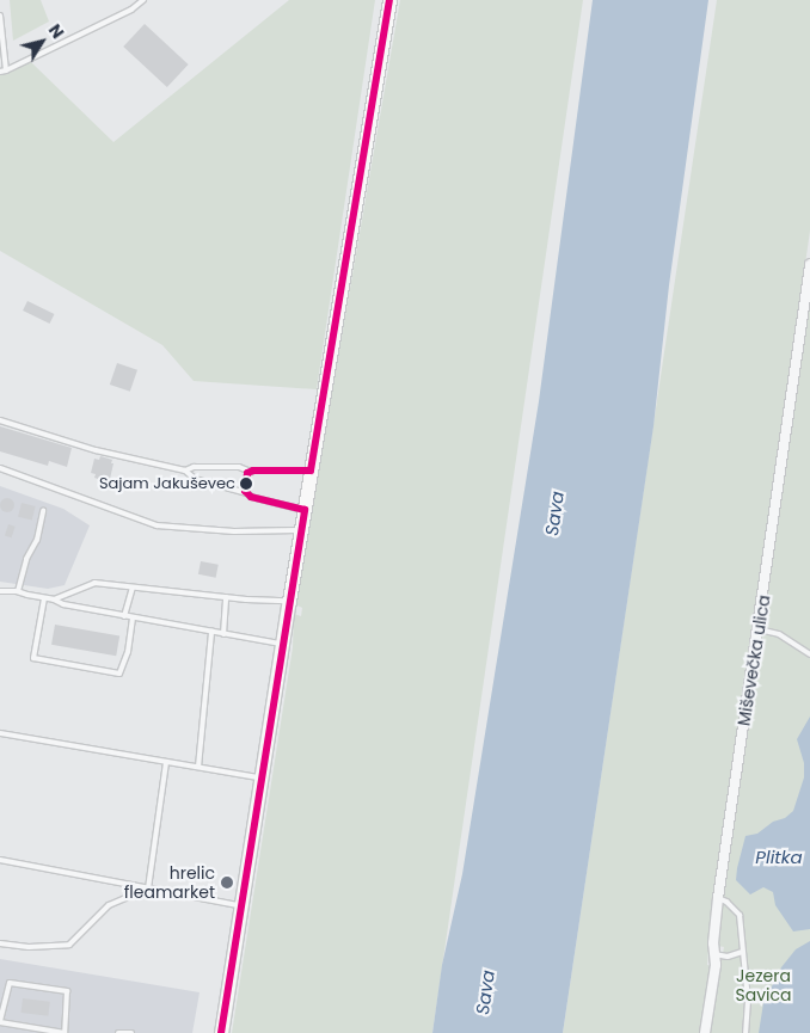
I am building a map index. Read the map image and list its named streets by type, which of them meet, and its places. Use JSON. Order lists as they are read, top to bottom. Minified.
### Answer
{"streets":{"street":["Miševečka ulica"]},"water":["Sava","Plitka"],"parks":["Jezera Savica"],"places":["Sajam Jakuševec","hrelic fleamarket"],"north":"top right"}
